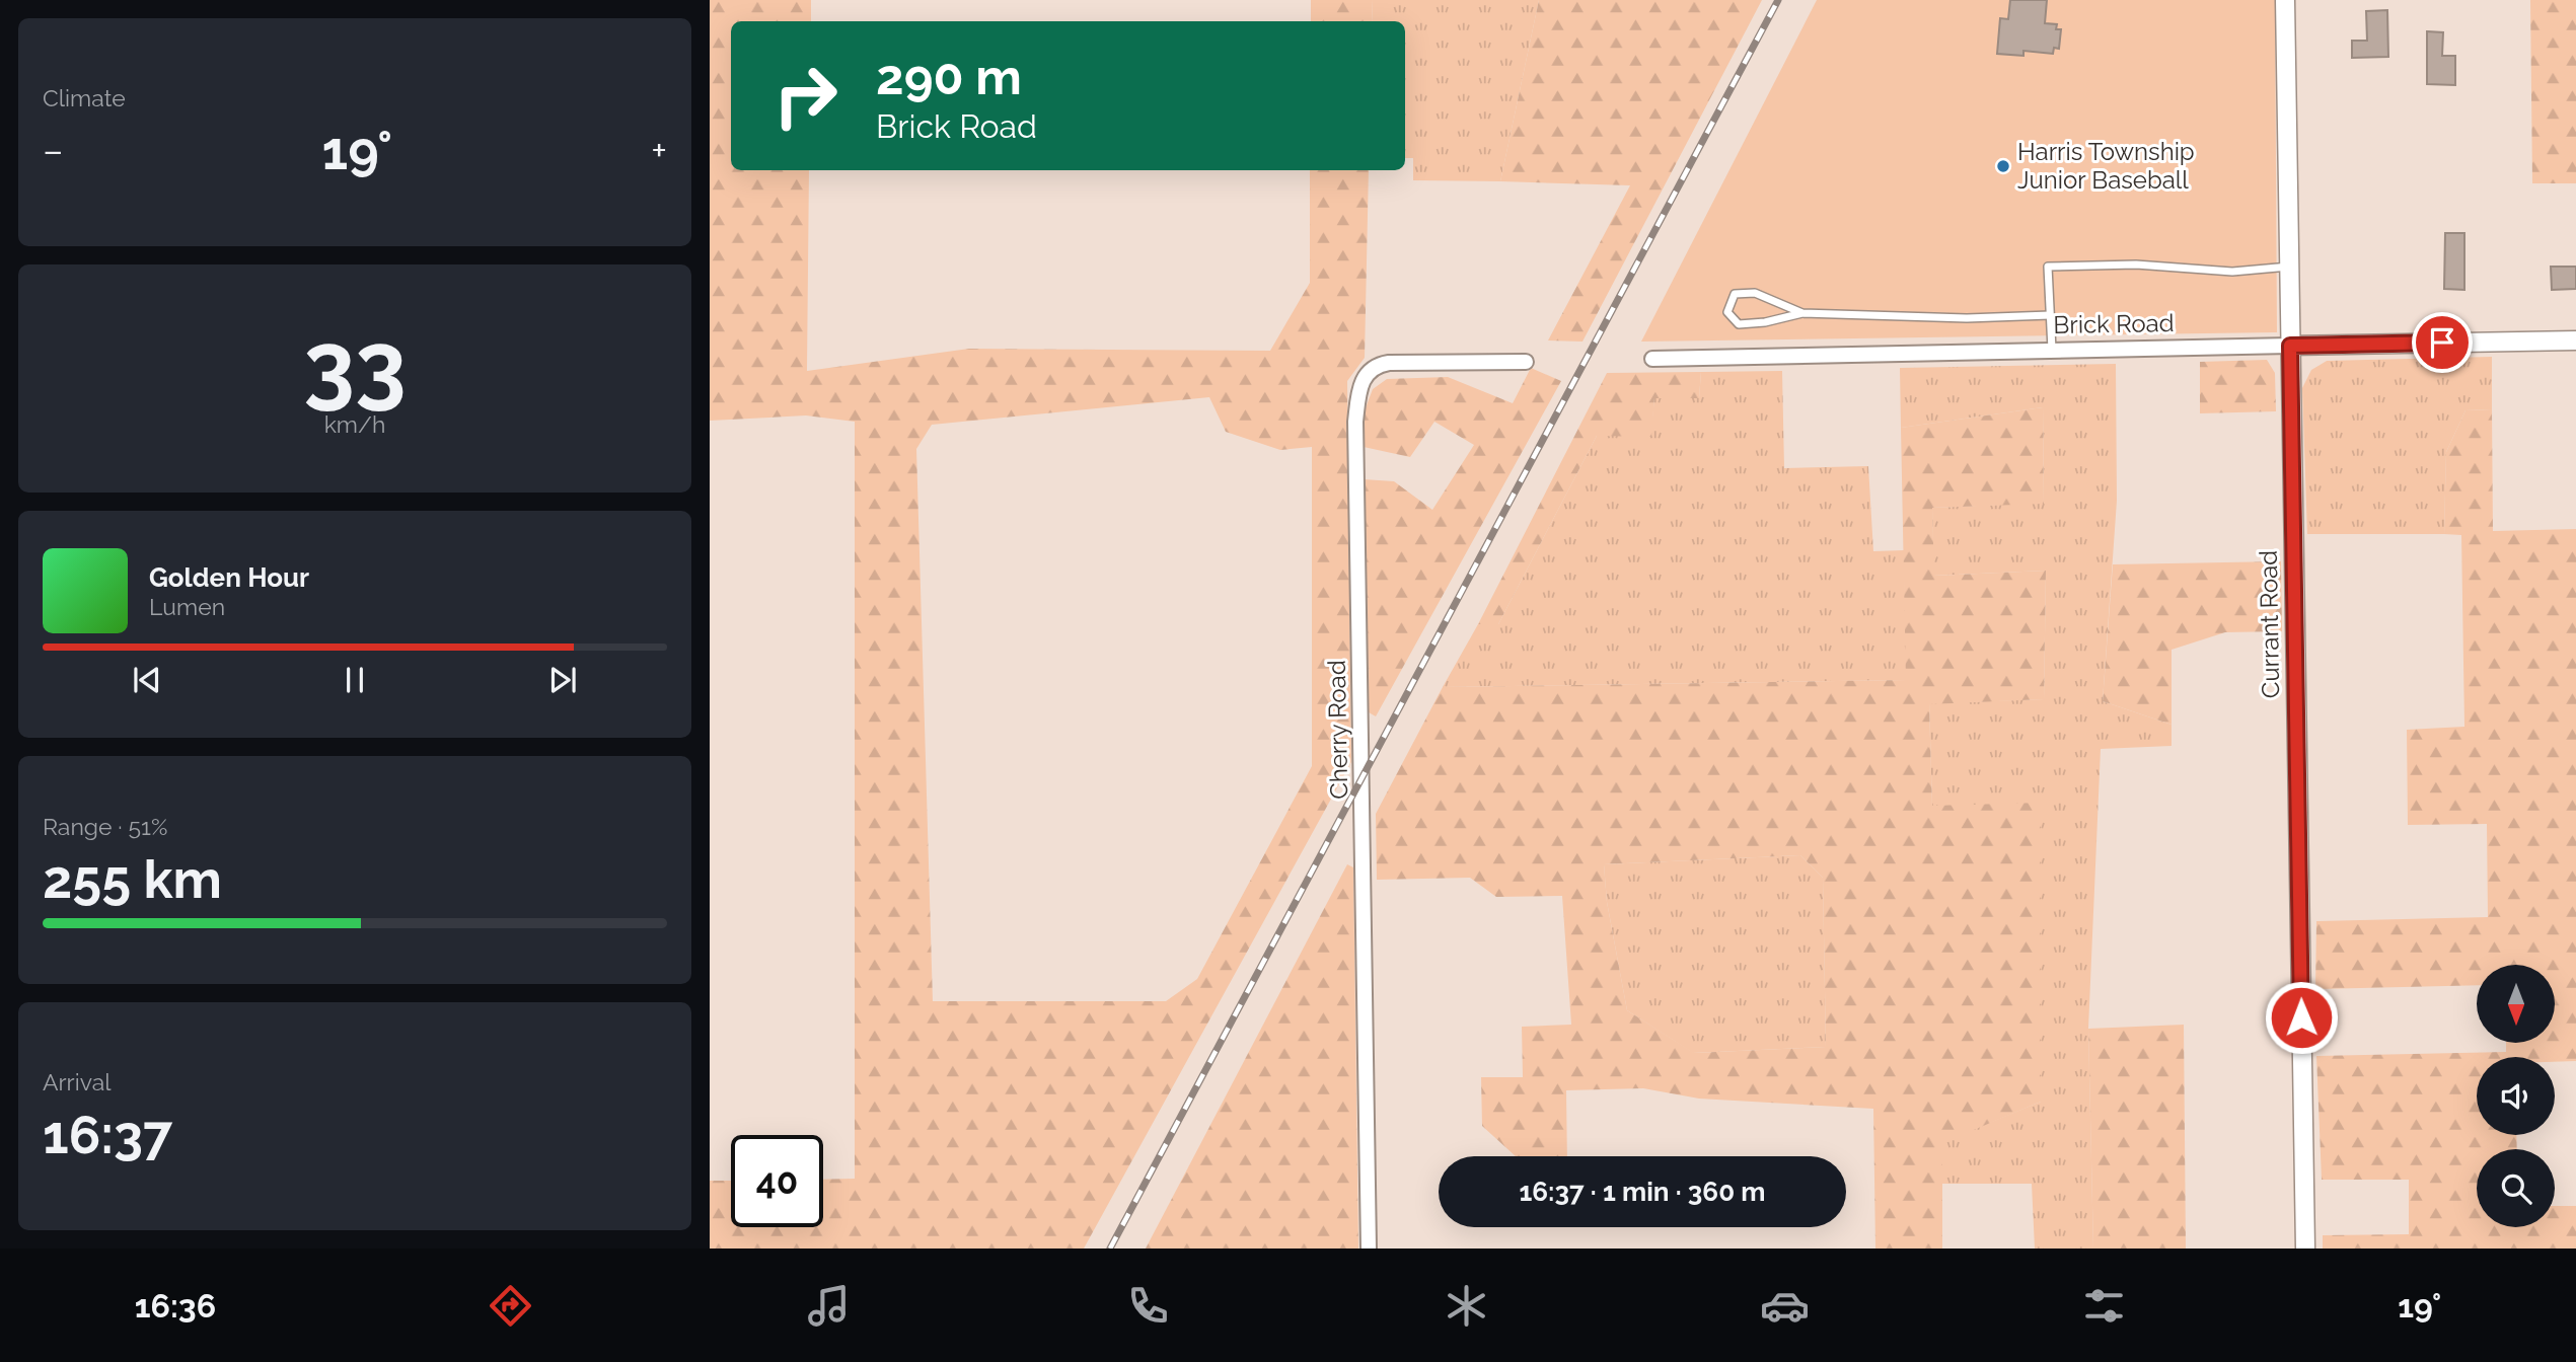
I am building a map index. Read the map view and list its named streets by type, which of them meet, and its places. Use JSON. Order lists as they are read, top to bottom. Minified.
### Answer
{"streets":{"street":["Brick Road","Currant Road","Cherry Road"]},"crossings":[["Brick Road","Currant Road"]],"places":["Harris Township Junior Baseball"],"north":"bottom","page":{"tile":["Climate",["33","km/h"],["Range · 51%","255 km"],["Arrival","16:37"]],"turn":["290 m","Brick Road"],"heat":["−","19°","+"],"song":["Golden Hour","Lumen"],"limit":"40","trip":"16:37 · 1 min · 360 m","tabs":["16:36","19°"]}}
